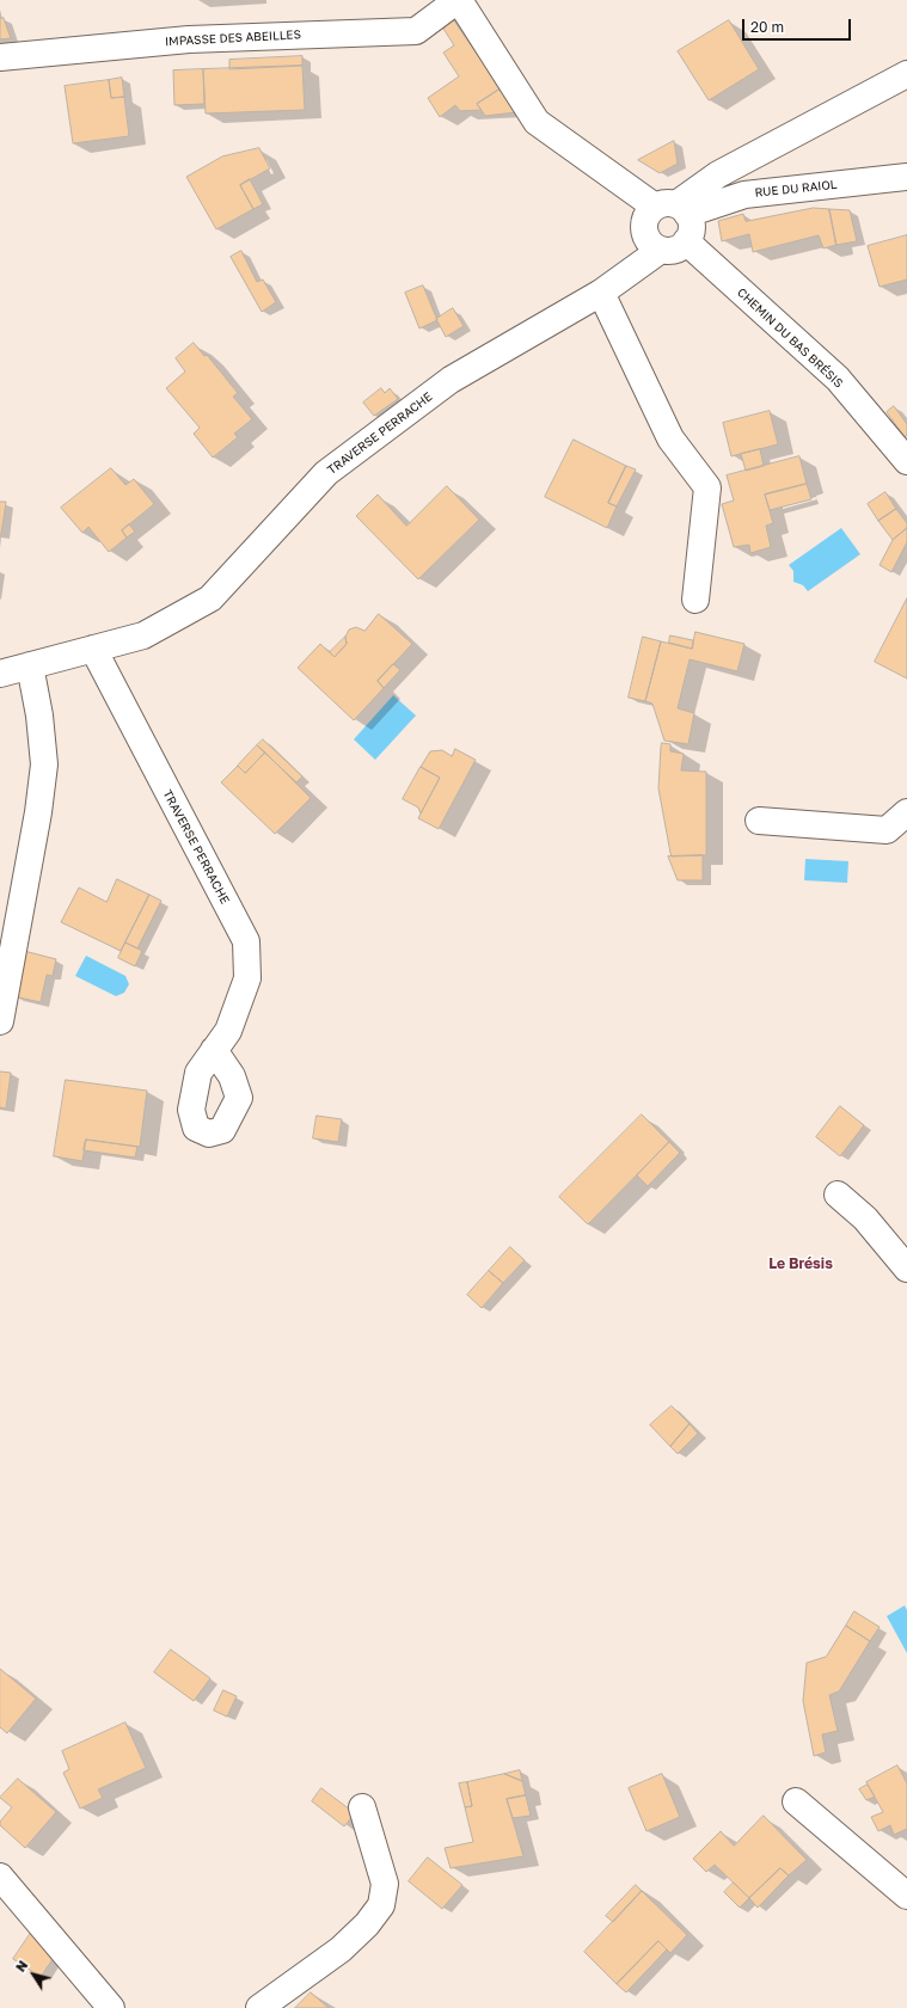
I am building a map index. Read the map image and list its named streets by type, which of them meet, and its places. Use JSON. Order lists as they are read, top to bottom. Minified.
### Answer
{"streets":{"street":["IMPASSE DES ABEILLES","RUE DU RAIOL","CHEMIN DU BAS BRÉSIS","TRAVERSE PERRACHE"]},"crossings":[["RUE DU RAIOL","CHEMIN DU BAS BRÉSIS"],["RUE DU RAIOL","TRAVERSE PERRACHE"],["CHEMIN DU BAS BRÉSIS","TRAVERSE PERRACHE"]],"districts":["Le Brésis"],"scale_bar":"20 m","north":"top left"}
